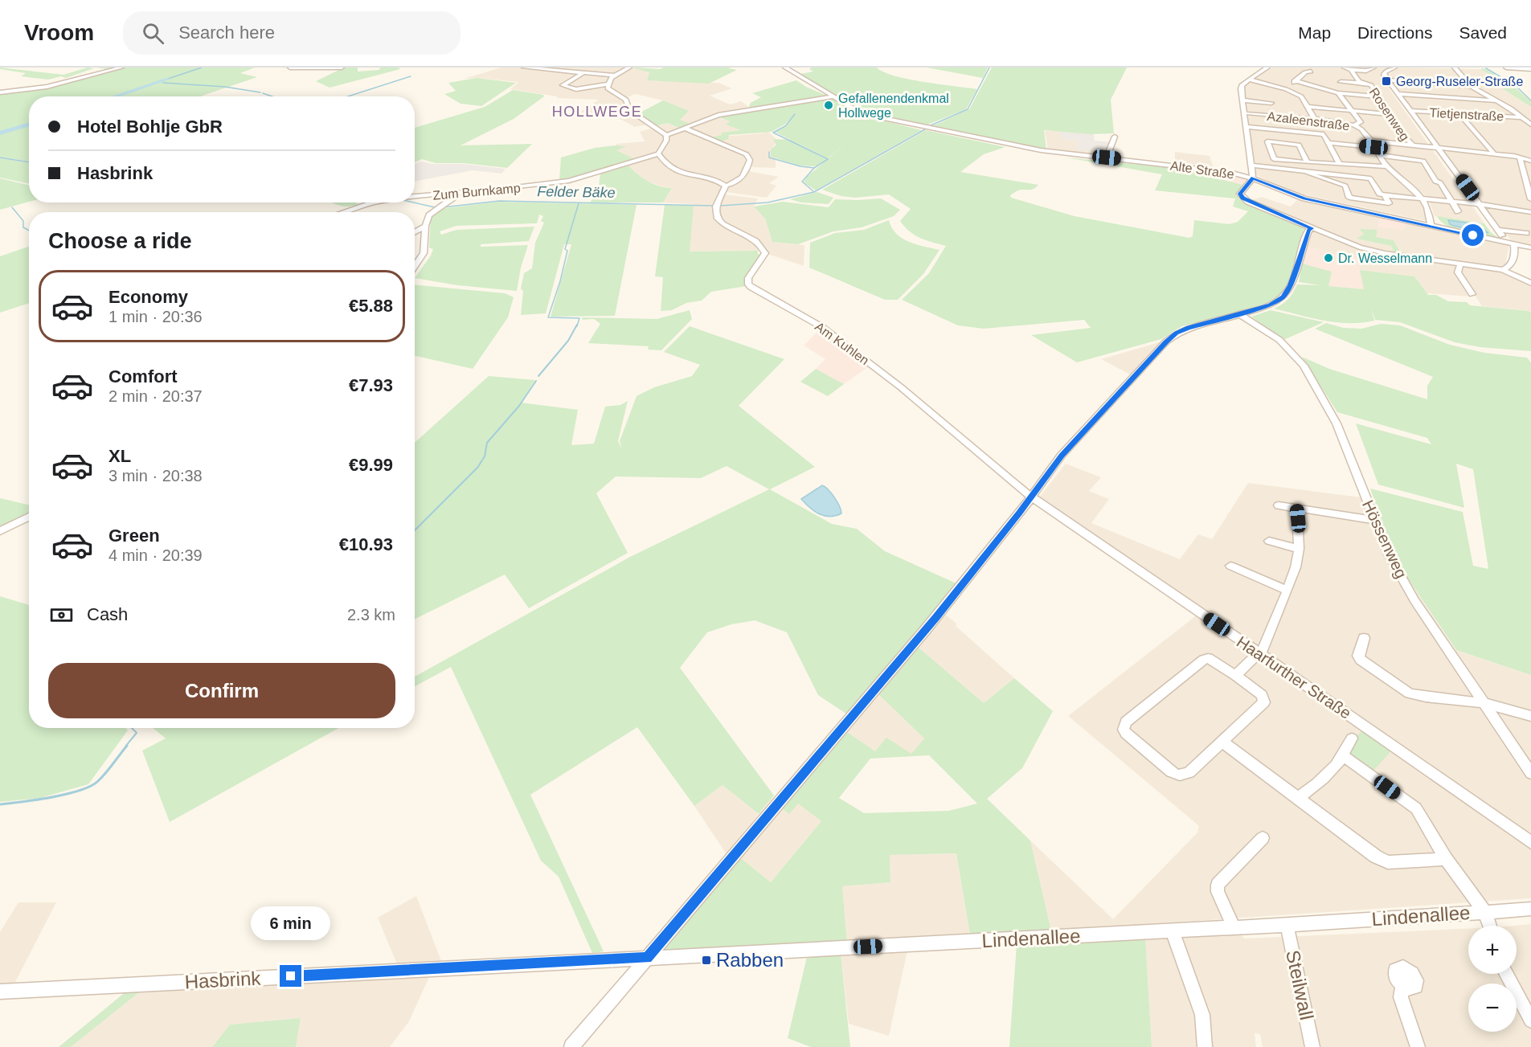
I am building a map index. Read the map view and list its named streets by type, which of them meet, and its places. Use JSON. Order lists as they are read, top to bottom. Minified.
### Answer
{"streets":{"street":["Rosenweg","Tietjenstraße","Azaleenstraße","Alte Straße","Zum Burnkamp","Am Kuhlen","Hössenweg","Haarfurther Straße","Lindenallee","Hasbrink","Steilwall"]},"crossings":[["Azaleenstraße","Alte Straße"],["Am Kuhlen","Haarfurther Straße"],["Lindenallee","Hasbrink"],["Lindenallee","Steilwall"]],"districts":["HOLLWEGE"],"water":["Felder Bäke"],"places":{"transit":["Georg-Ruseler-Straße","Rabben"],"other":["Gefallenendenkmal Hollwege","Dr. Wesselmann"]},"page":{"header":"Vroom","search":"Search here","nav":["Map","Directions","Saved"],"banner":["Hotel Bohlje GbR","Hasbrink"],"heading":"Choose a ride","list":[{"name":"Economy","note":"1 min · 20:36","value":"€5.88"},{"name":"Comfort","note":"2 min · 20:37","value":"€7.93"},{"name":"XL","note":"3 min · 20:38","value":"€9.99"},{"name":"Green","note":"4 min · 20:39","value":"€10.93"}],"pay":["Cash","2.3 km"],"buttons":"Confirm","bubble":"6 min","map_buttons":["+","−"]}}
